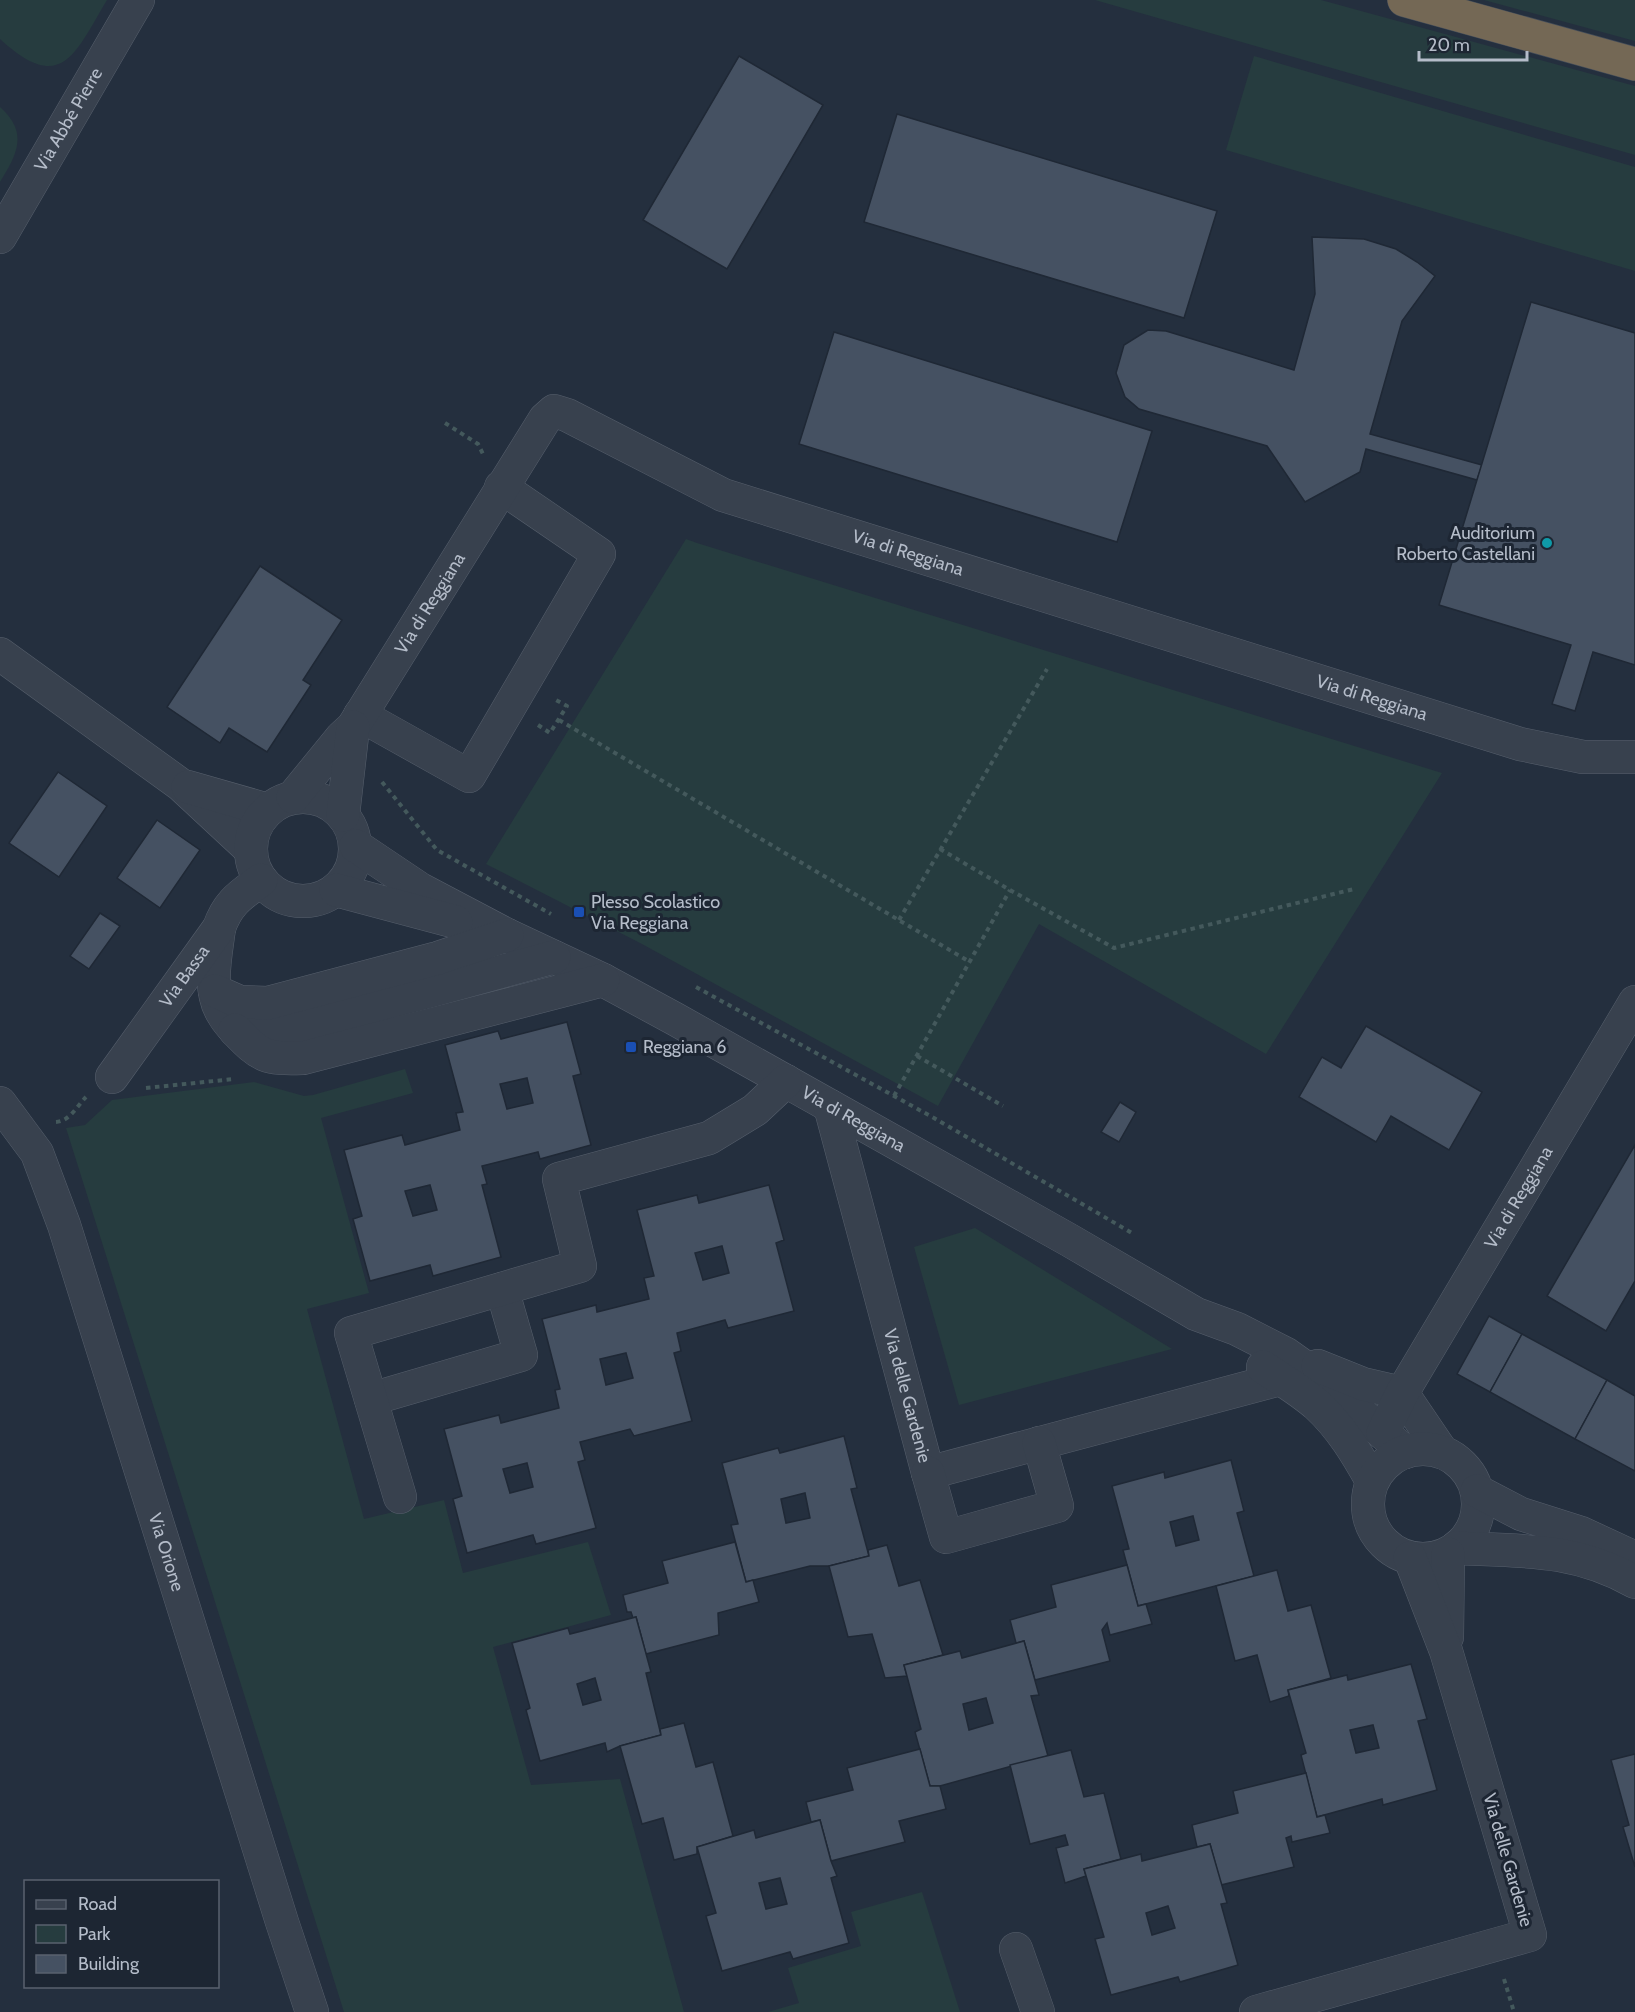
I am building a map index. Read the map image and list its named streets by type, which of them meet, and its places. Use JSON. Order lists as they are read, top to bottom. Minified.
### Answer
{"streets":{"street":["Via Abbé Pierre","Via di Reggiana","Via Bassa","Via delle Gardenie","Via Orione"]},"crossings":[["Via di Reggiana","Via Bassa"],["Via di Reggiana","Via delle Gardenie"]],"places":{"other":["Auditorium Roberto Castellani"],"transit":["Plesso Scolastico Via Reggiana","Reggiana 6"]},"legend":["Road","Park","Building"],"scale_bar":"20 m"}
